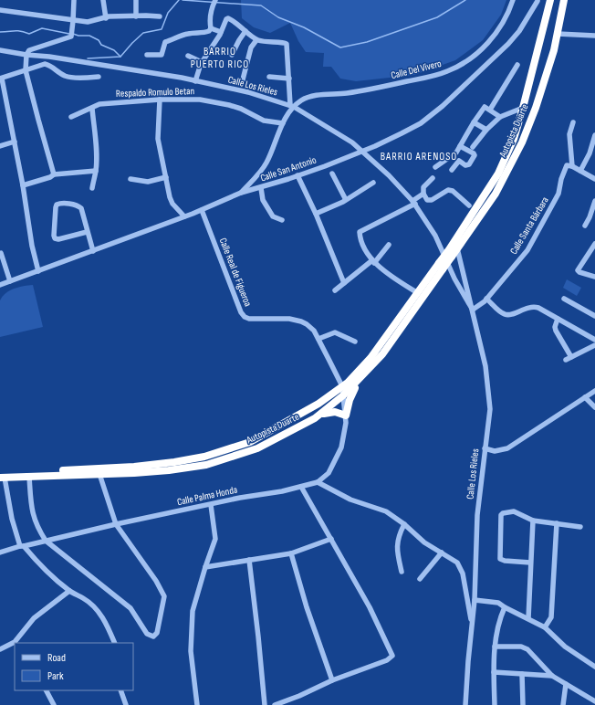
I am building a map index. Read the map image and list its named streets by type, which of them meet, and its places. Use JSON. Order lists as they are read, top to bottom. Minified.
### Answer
{"streets":{"highway":["Autopista Duarte"],"street":["Calle Del Vivero","Calle Los Rieles","Respaldo Romulo Betan","Calle San Antonio","Calle Santa Bárbara","Calle Real de Figueroa","Calle Palma Honda"]},"crossings":[["Calle Del Vivero","Calle Los Rieles"],["Calle Los Rieles","Autopista Duarte"],["Calle Los Rieles","Calle San Antonio"],["Calle Los Rieles","Calle Santa Bárbara"],["Autopista Duarte","Calle Real de Figueroa"],["Autopista Duarte","Calle Palma Honda"],["Calle San Antonio","Calle Real de Figueroa"],["Calle Real de Figueroa","Calle Palma Honda"]],"districts":["BARRIO PUERTO RICO","BARRIO ARENOSO"],"legend":["Road","Park"]}
